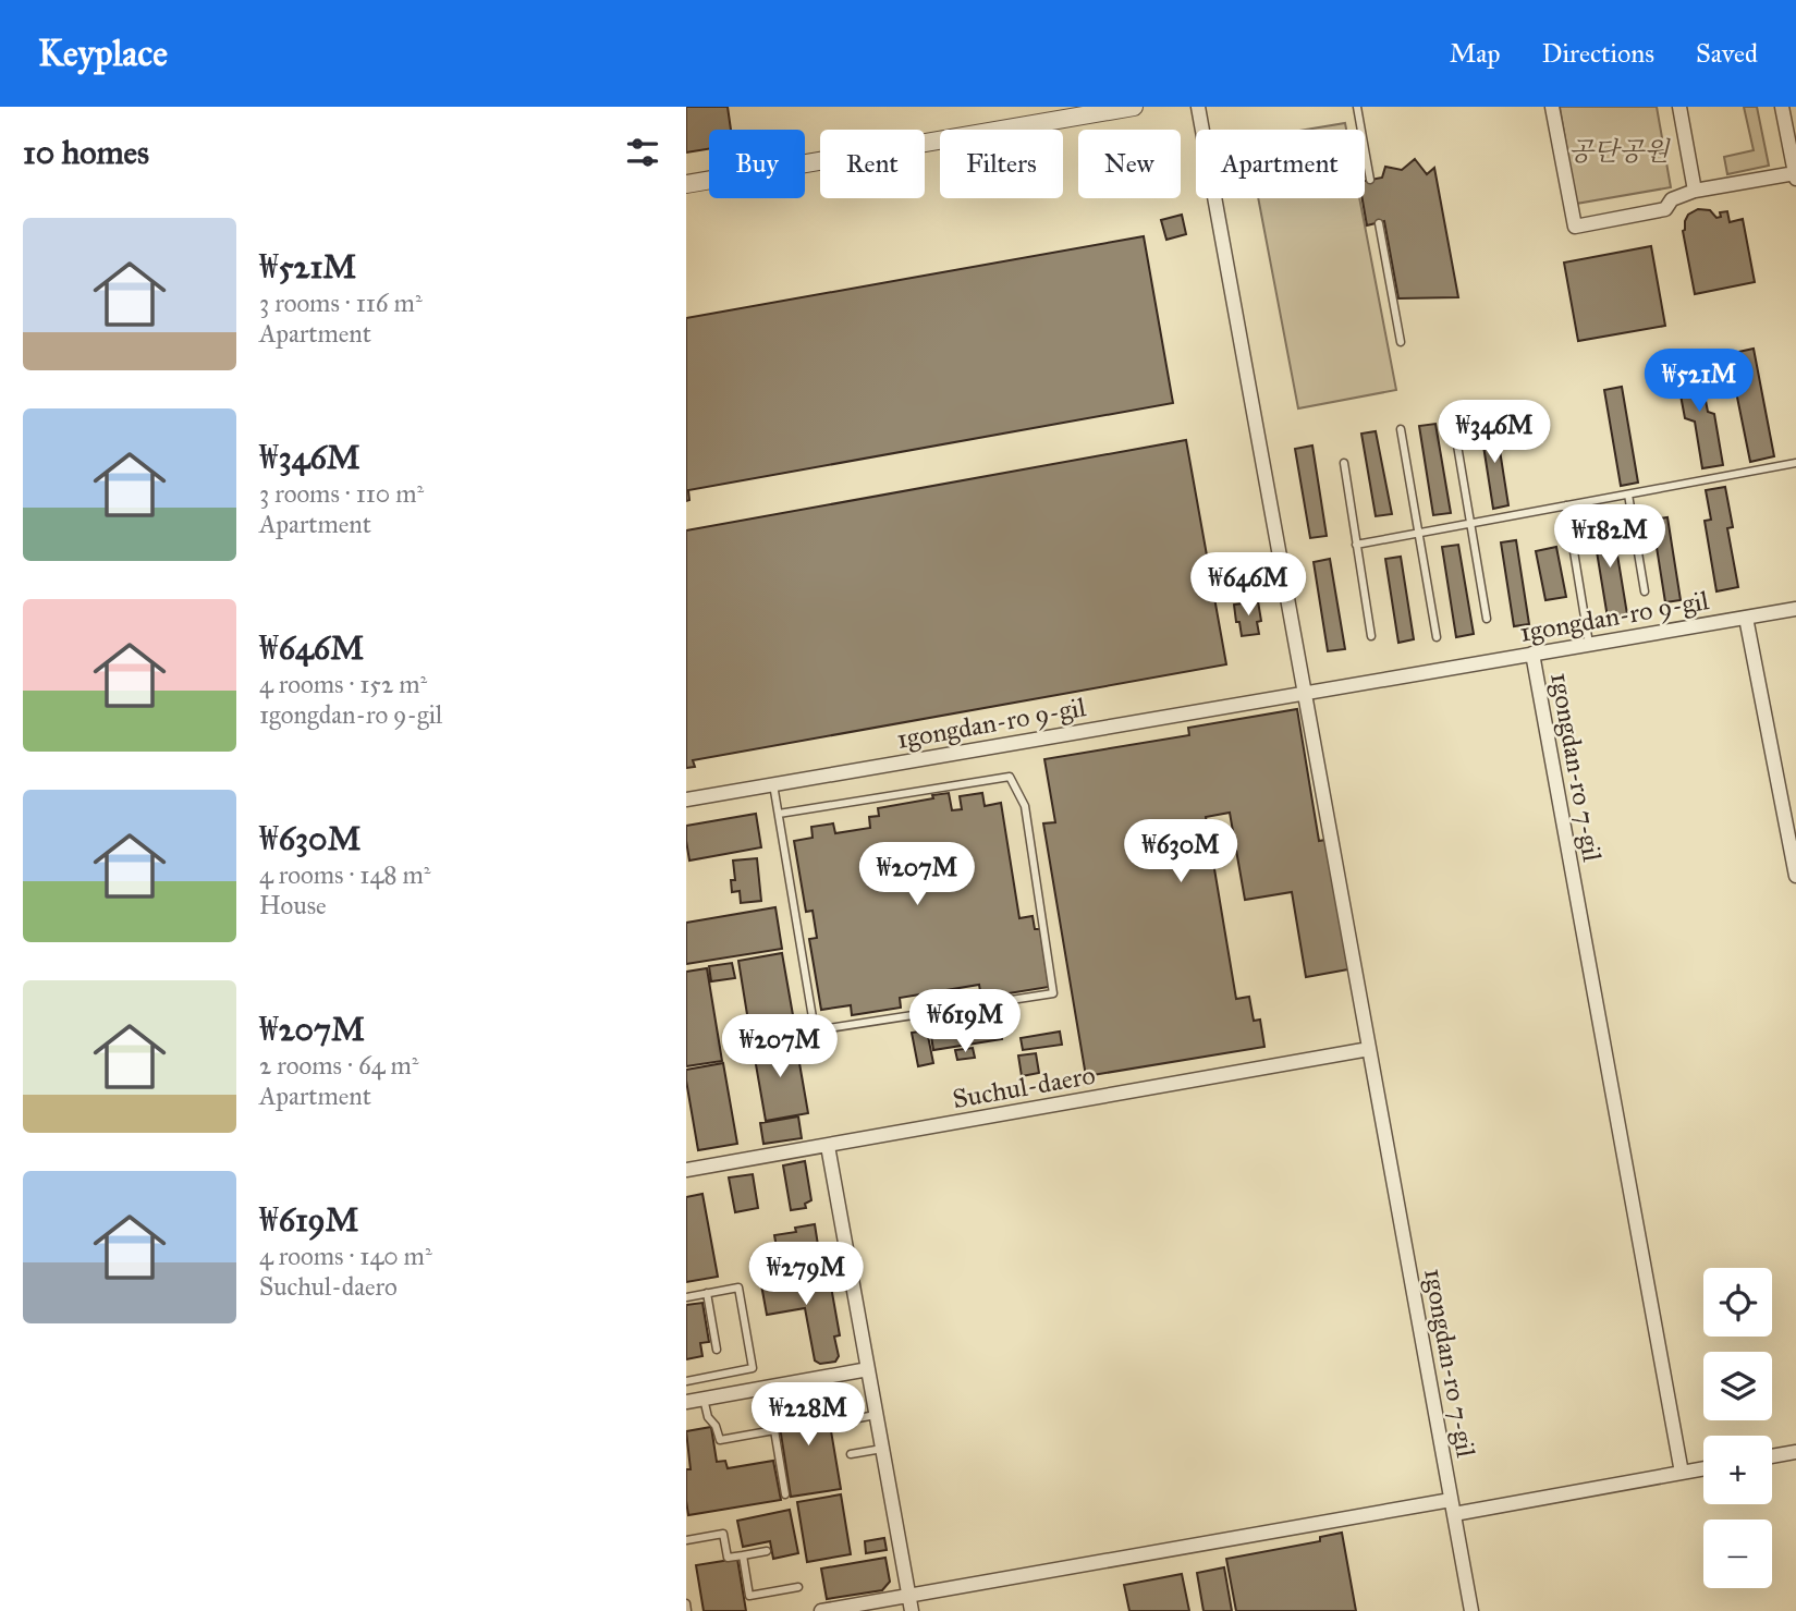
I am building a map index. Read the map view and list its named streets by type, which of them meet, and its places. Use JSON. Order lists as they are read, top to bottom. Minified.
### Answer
{"streets":{"street":["1gongdan-ro 9-gil","1gongdan-ro 7-gil","Suchul-daero"]},"crossings":[["1gongdan-ro 9-gil","1gongdan-ro 7-gil"],["1gongdan-ro 7-gil","Suchul-daero"]],"parks":["공단공원"],"page":{"header":"Keyplace","nav":["Map","Directions","Saved"],"heading":"10 homes","chip":["Buy","Rent","Filters","New","Apartment"],"list":[{"name":"₩521M","note":"3 rooms · 116 m² · Apartment"},{"name":"₩346M","note":"3 rooms · 110 m² · Apartment"},{"name":"₩646M","note":"4 rooms · 152 m² · 1gongdan-ro 9-gil"},{"name":"₩630M","note":"4 rooms · 148 m² · House"},{"name":"₩207M","note":"2 rooms · 64 m² · Apartment"},{"name":"₩619M","note":"4 rooms · 140 m² · Suchul-daero"}],"price":["₩521M","₩346M","₩182M","₩646M","₩630M","₩207M","₩619M","₩207M","₩279M","₩228M"],"map_buttons":["+","−"]}}
